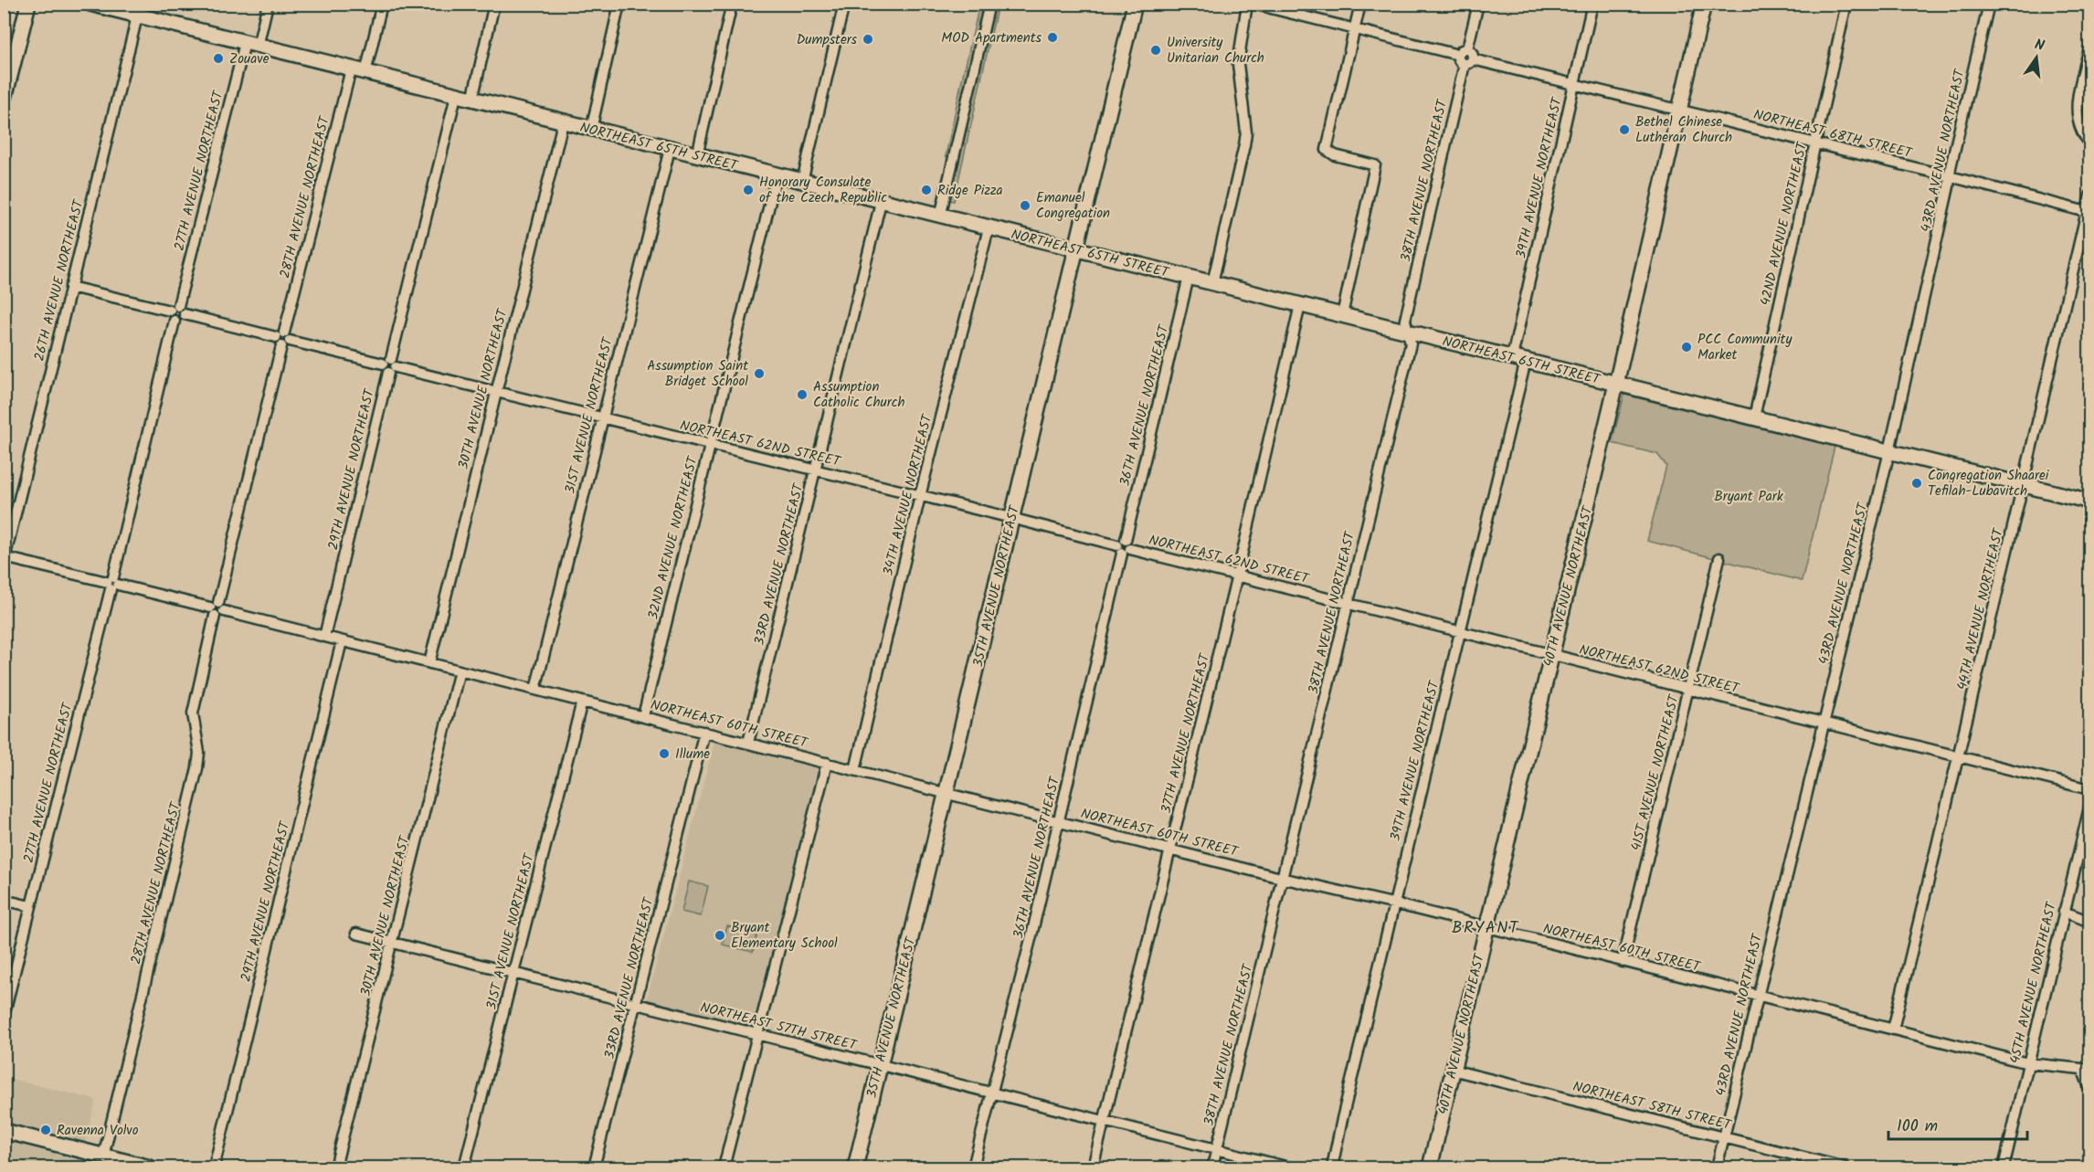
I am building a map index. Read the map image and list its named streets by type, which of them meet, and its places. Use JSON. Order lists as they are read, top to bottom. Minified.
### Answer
{"streets":{"main road":["NORTHEAST 65TH STREET","35TH AVENUE NORTHEAST","40TH AVENUE NORTHEAST"],"street":["NORTHEAST 68TH STREET","43RD AVENUE NORTHEAST","27TH AVENUE NORTHEAST","39TH AVENUE NORTHEAST","38TH AVENUE NORTHEAST","28TH AVENUE NORTHEAST","42ND AVENUE NORTHEAST","26TH AVENUE NORTHEAST","30TH AVENUE NORTHEAST","36TH AVENUE NORTHEAST","31ST AVENUE NORTHEAST","NORTHEAST 62ND STREET","29TH AVENUE NORTHEAST","34TH AVENUE NORTHEAST","32ND AVENUE NORTHEAST","33RD AVENUE NORTHEAST","44TH AVENUE NORTHEAST","NORTHEAST 60TH STREET","37TH AVENUE NORTHEAST","41ST AVENUE NORTHEAST","45TH AVENUE NORTHEAST","NORTHEAST 57TH STREET","NORTHEAST 58TH STREET"]},"crossings":[["NORTHEAST 68TH STREET","43RD AVENUE NORTHEAST"],["NORTHEAST 68TH STREET","39TH AVENUE NORTHEAST"],["NORTHEAST 68TH STREET","38TH AVENUE NORTHEAST"],["NORTHEAST 68TH STREET","42ND AVENUE NORTHEAST"],["NORTHEAST 68TH STREET","40TH AVENUE NORTHEAST"],["NORTHEAST 68TH STREET","44TH AVENUE NORTHEAST"],["NORTHEAST 65TH STREET","43RD AVENUE NORTHEAST"],["NORTHEAST 65TH STREET","27TH AVENUE NORTHEAST"],["NORTHEAST 65TH STREET","39TH AVENUE NORTHEAST"],["NORTHEAST 65TH STREET","38TH AVENUE NORTHEAST"],["NORTHEAST 65TH STREET","28TH AVENUE NORTHEAST"],["NORTHEAST 65TH STREET","42ND AVENUE NORTHEAST"],["NORTHEAST 65TH STREET","26TH AVENUE NORTHEAST"],["NORTHEAST 65TH STREET","30TH AVENUE NORTHEAST"],["NORTHEAST 65TH STREET","36TH AVENUE NORTHEAST"],["NORTHEAST 65TH STREET","31ST AVENUE NORTHEAST"],["NORTHEAST 65TH STREET","29TH AVENUE NORTHEAST"],["NORTHEAST 65TH STREET","34TH AVENUE NORTHEAST"],["NORTHEAST 65TH STREET","32ND AVENUE NORTHEAST"],["NORTHEAST 65TH STREET","33RD AVENUE NORTHEAST"],["NORTHEAST 65TH STREET","35TH AVENUE NORTHEAST"],["NORTHEAST 65TH STREET","40TH AVENUE NORTHEAST"],["NORTHEAST 65TH STREET","44TH AVENUE NORTHEAST"],["NORTHEAST 65TH STREET","37TH AVENUE NORTHEAST"],["43RD AVENUE NORTHEAST","NORTHEAST 62ND STREET"],["43RD AVENUE NORTHEAST","NORTHEAST 60TH STREET"],["43RD AVENUE NORTHEAST","NORTHEAST 58TH STREET"],["27TH AVENUE NORTHEAST","NORTHEAST 62ND STREET"],["27TH AVENUE NORTHEAST","NORTHEAST 60TH STREET"],["39TH AVENUE NORTHEAST","NORTHEAST 62ND STREET"],["39TH AVENUE NORTHEAST","NORTHEAST 60TH STREET"],["38TH AVENUE NORTHEAST","NORTHEAST 62ND STREET"],["38TH AVENUE NORTHEAST","NORTHEAST 60TH STREET"],["38TH AVENUE NORTHEAST","NORTHEAST 57TH STREET"],["28TH AVENUE NORTHEAST","NORTHEAST 62ND STREET"],["28TH AVENUE NORTHEAST","NORTHEAST 60TH STREET"],["26TH AVENUE NORTHEAST","NORTHEAST 62ND STREET"],["26TH AVENUE NORTHEAST","NORTHEAST 60TH STREET"],["30TH AVENUE NORTHEAST","NORTHEAST 62ND STREET"],["30TH AVENUE NORTHEAST","NORTHEAST 60TH STREET"],["30TH AVENUE NORTHEAST","NORTHEAST 57TH STREET"],["36TH AVENUE NORTHEAST","NORTHEAST 62ND STREET"],["36TH AVENUE NORTHEAST","NORTHEAST 60TH STREET"],["36TH AVENUE NORTHEAST","NORTHEAST 57TH STREET"],["31ST AVENUE NORTHEAST","NORTHEAST 62ND STREET"],["31ST AVENUE NORTHEAST","NORTHEAST 60TH STREET"],["31ST AVENUE NORTHEAST","NORTHEAST 57TH STREET"],["NORTHEAST 62ND STREET","29TH AVENUE NORTHEAST"],["NORTHEAST 62ND STREET","34TH AVENUE NORTHEAST"],["NORTHEAST 62ND STREET","32ND AVENUE NORTHEAST"],["NORTHEAST 62ND STREET","33RD AVENUE NORTHEAST"],["NORTHEAST 62ND STREET","35TH AVENUE NORTHEAST"],["NORTHEAST 62ND STREET","40TH AVENUE NORTHEAST"],["NORTHEAST 62ND STREET","44TH AVENUE NORTHEAST"],["NORTHEAST 62ND STREET","37TH AVENUE NORTHEAST"],["NORTHEAST 62ND STREET","41ST AVENUE NORTHEAST"],["29TH AVENUE NORTHEAST","NORTHEAST 60TH STREET"],["34TH AVENUE NORTHEAST","NORTHEAST 60TH STREET"],["32ND AVENUE NORTHEAST","NORTHEAST 60TH STREET"],["33RD AVENUE NORTHEAST","NORTHEAST 60TH STREET"],["33RD AVENUE NORTHEAST","NORTHEAST 57TH STREET"],["35TH AVENUE NORTHEAST","NORTHEAST 60TH STREET"],["35TH AVENUE NORTHEAST","NORTHEAST 57TH STREET"],["40TH AVENUE NORTHEAST","NORTHEAST 60TH STREET"],["40TH AVENUE NORTHEAST","NORTHEAST 58TH STREET"],["44TH AVENUE NORTHEAST","NORTHEAST 60TH STREET"],["NORTHEAST 60TH STREET","37TH AVENUE NORTHEAST"],["NORTHEAST 60TH STREET","41ST AVENUE NORTHEAST"],["NORTHEAST 60TH STREET","45TH AVENUE NORTHEAST"],["37TH AVENUE NORTHEAST","NORTHEAST 57TH STREET"]],"districts":["BRYANT"],"parks":["Bryant Park"],"places":["MOD Apartments","Dumpsters","University Unitarian Church","Zouave","Bethel Chinese Lutheran Church","Honorary Consulate of the Czech Republic","Ridge Pizza","Emanuel Congregation","PCC Community Market","Assumption Saint Bridget School","Assumption Catholic Church","Congregation Shaarei Tefilah-Lubavitch","Illume","Bryant Elementary School","Ravenna Volvo"],"scale_bar":"100 m","north":"top"}
